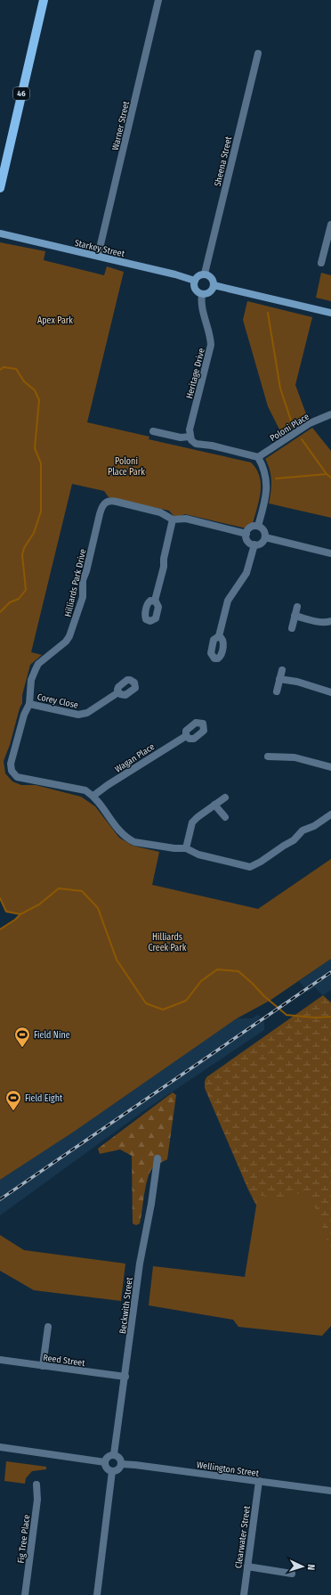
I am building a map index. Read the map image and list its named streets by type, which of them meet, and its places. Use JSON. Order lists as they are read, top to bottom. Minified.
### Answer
{"streets":{"main road":["46"],"street":["Warner Street","Sheena Street","Starkey Street","Heritage Drive","Poloni Place","Hilliards Park Drive","Corey Close","Wagan Place","Beckwith Street","Reed Street","Wellington Street","Clearwater Street","Fig Tree Place"]},"crossings":[["Warner Street","Starkey Street"],["Sheena Street","Starkey Street"],["Sheena Street","Heritage Drive"],["Starkey Street","Heritage Drive"],["Hilliards Park Drive","Corey Close"],["Hilliards Park Drive","Wagan Place"],["Beckwith Street","Reed Street"],["Beckwith Street","Wellington Street"],["Wellington Street","Clearwater Street"]],"parks":["Apex Park","Poloni Place Park","Hilliards Creek Park"],"places":{"sports":["Field Nine","Field Eight"]},"north":"right"}
